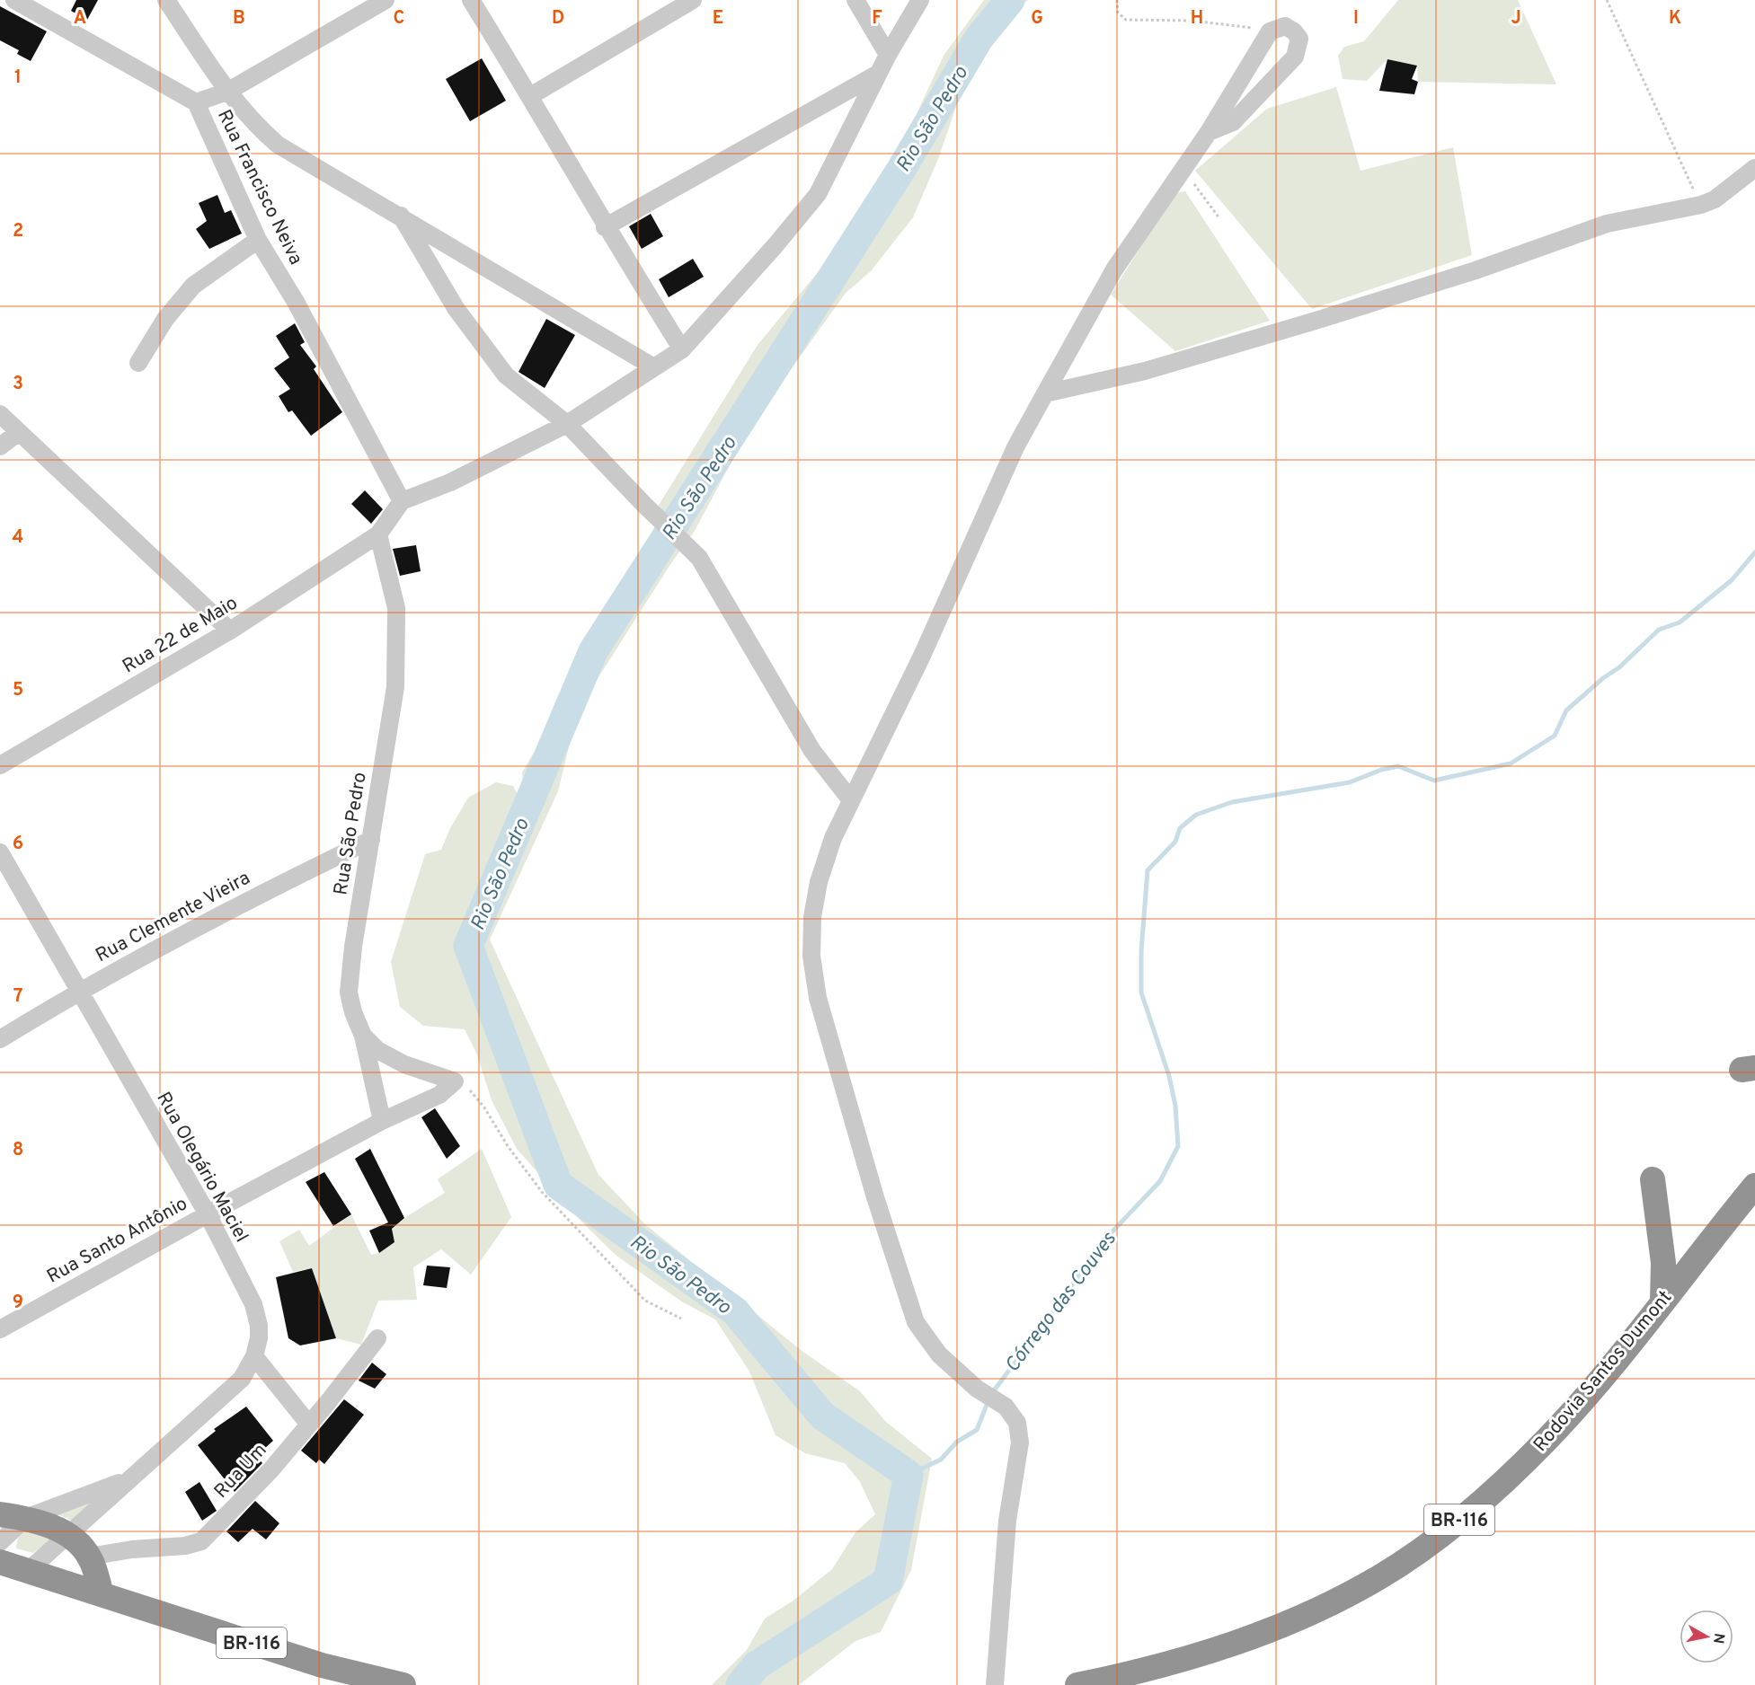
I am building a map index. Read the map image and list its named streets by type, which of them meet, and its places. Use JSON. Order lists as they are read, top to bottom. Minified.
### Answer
{"streets":{"highway":["Rodovia Santos Dumont","BR-116"],"street":["Rua Francisco Neiva","Rua 22 de Maio","Rua São Pedro","Rua Clemente Vieira","Rua Olegário Maciel","Rua Santo Antônio","Rua Um"]},"crossings":[["Rua 22 de Maio","Rua São Pedro"],["Rua São Pedro","Rua Clemente Vieira"],["Rua São Pedro","Rua Santo Antônio"],["Rua Clemente Vieira","Rua Olegário Maciel"],["Rua Olegário Maciel","Rua Santo Antônio"],["Rua Olegário Maciel","BR-116"]],"water":["Rio São Pedro","Córrego das Couves"],"north":"right","grid":{"columns":["A","B","C","D","E","F","G","H","I","J","K"],"rows":["1","2","3","4","5","6","7","8","9"]}}
